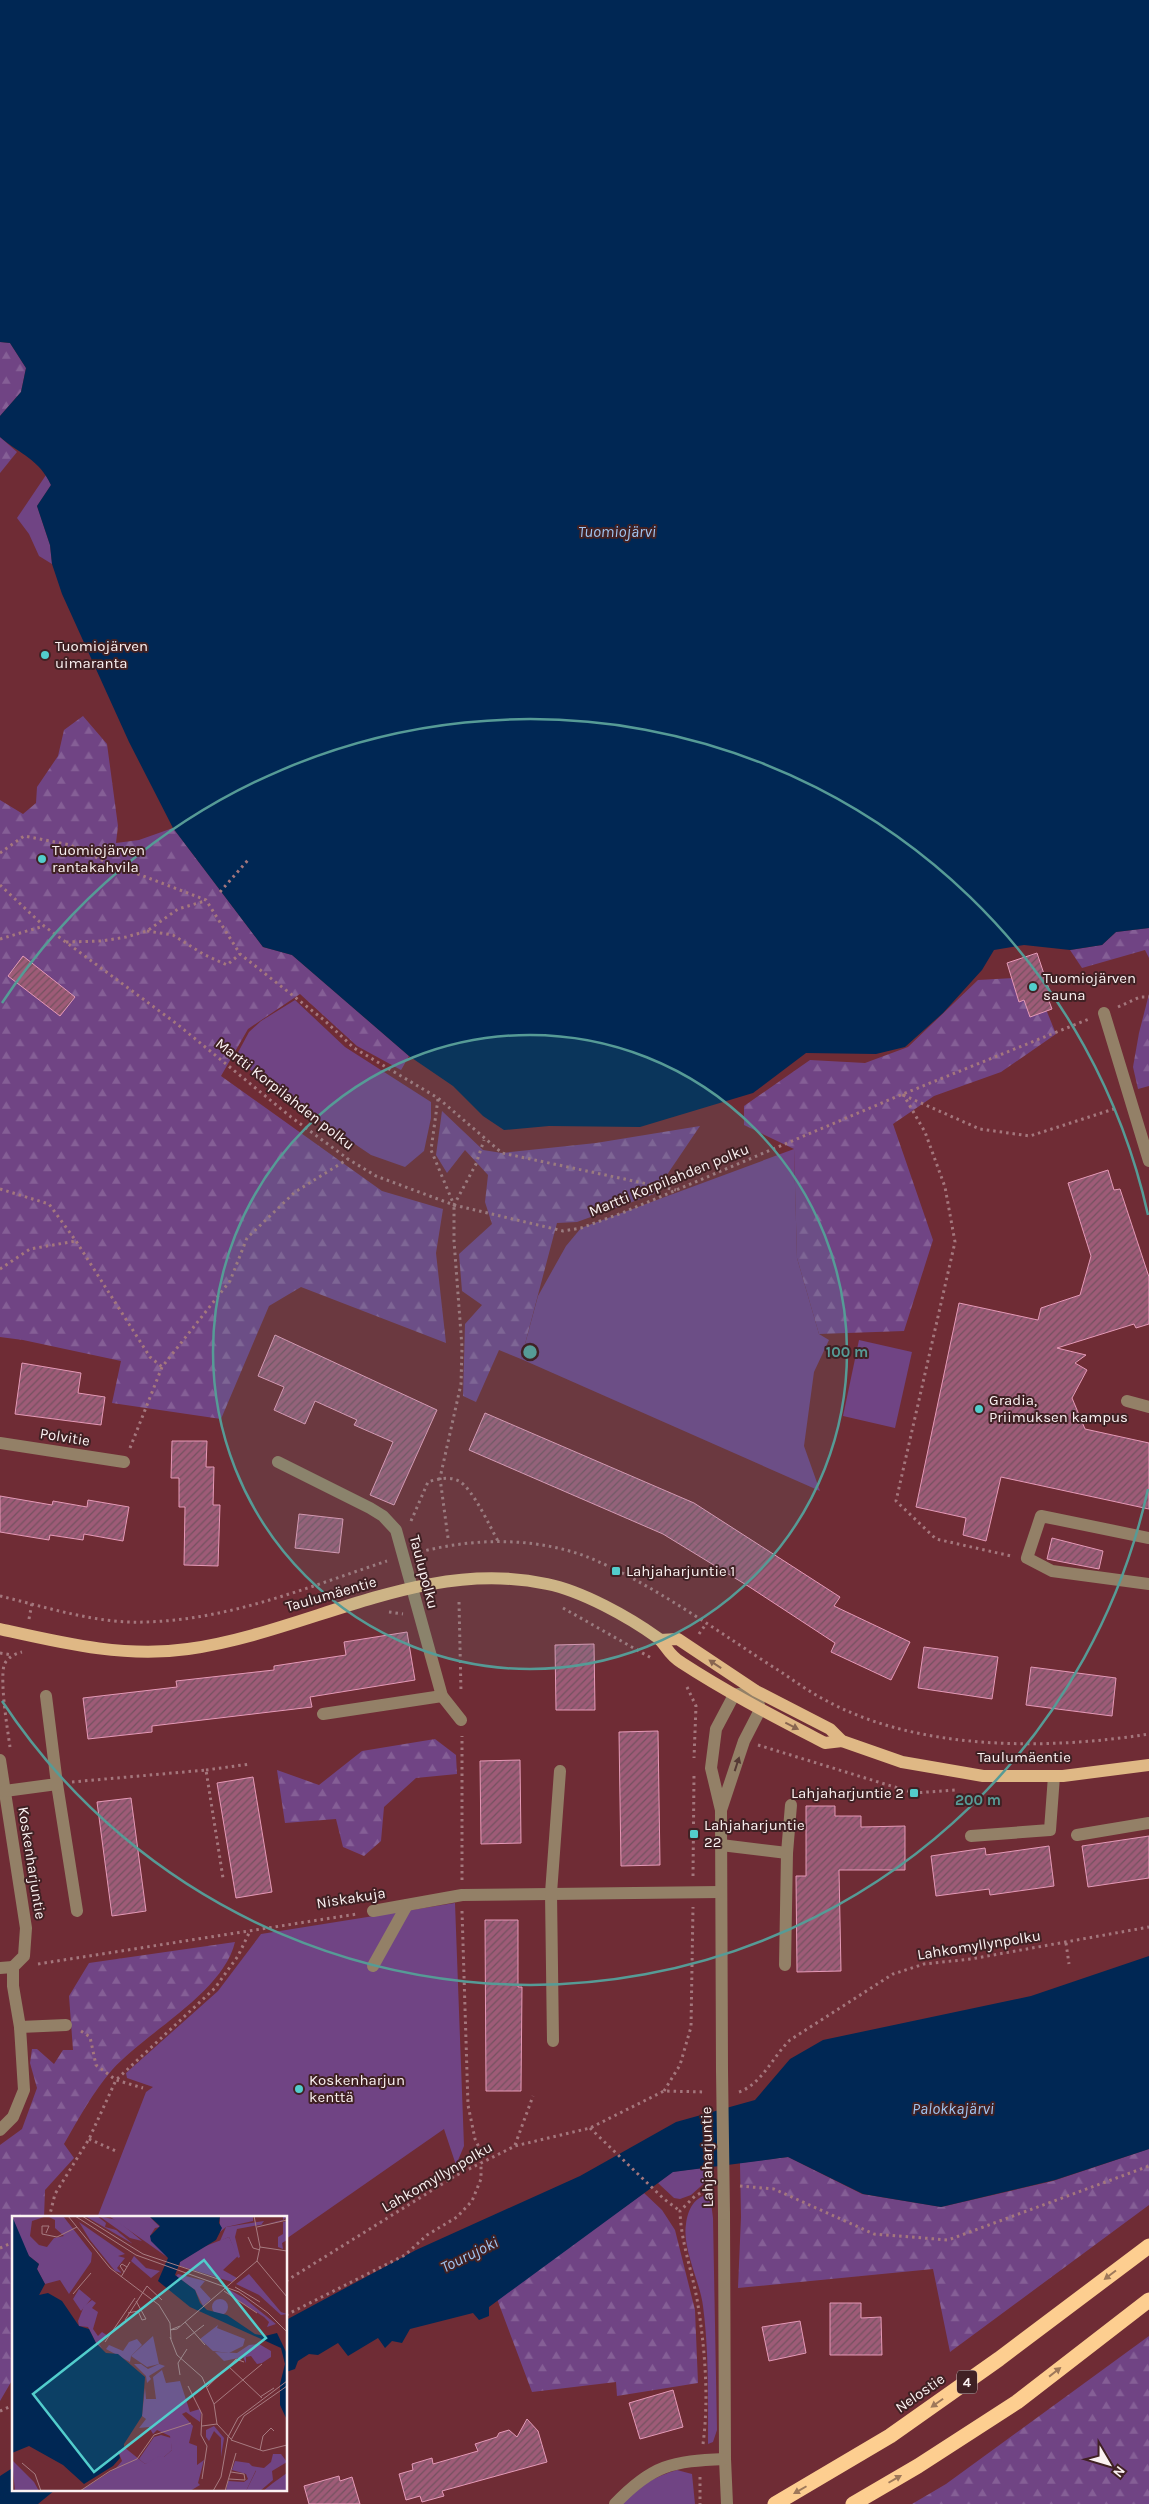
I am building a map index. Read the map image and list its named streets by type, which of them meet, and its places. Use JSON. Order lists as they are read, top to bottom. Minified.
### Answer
{"streets":{"highway":["4","Nelostie"],"main road":["Taulumäentie"],"street":["Polvitie","Taulupolku","Koskenharjuntie","Niskakuja","Lahjaharjuntie"],"path":["Martti Korpilahden polku","Lahkomyllynpolku"]},"crossings":[["Taulupolku","Taulumäentie"],["Taulumäentie","Lahjaharjuntie"],["Niskakuja","Lahkomyllynpolku"],["Niskakuja","Lahjaharjuntie"]],"water":["Tuomiojärvi","Palokkajärvi","Tourujoki"],"places":{"other":["Tuomiojärven uimaranta","Tuomiojärven rantakahvila","Tuomiojärven sauna","Gradia, Priimuksen kampus","Koskenharjun kenttä"],"transit":["Lahjaharjuntie 1","Lahjaharjuntie 2","Lahjaharjuntie 22"]},"north":"bottom right","rings":["100 m","200 m"]}
